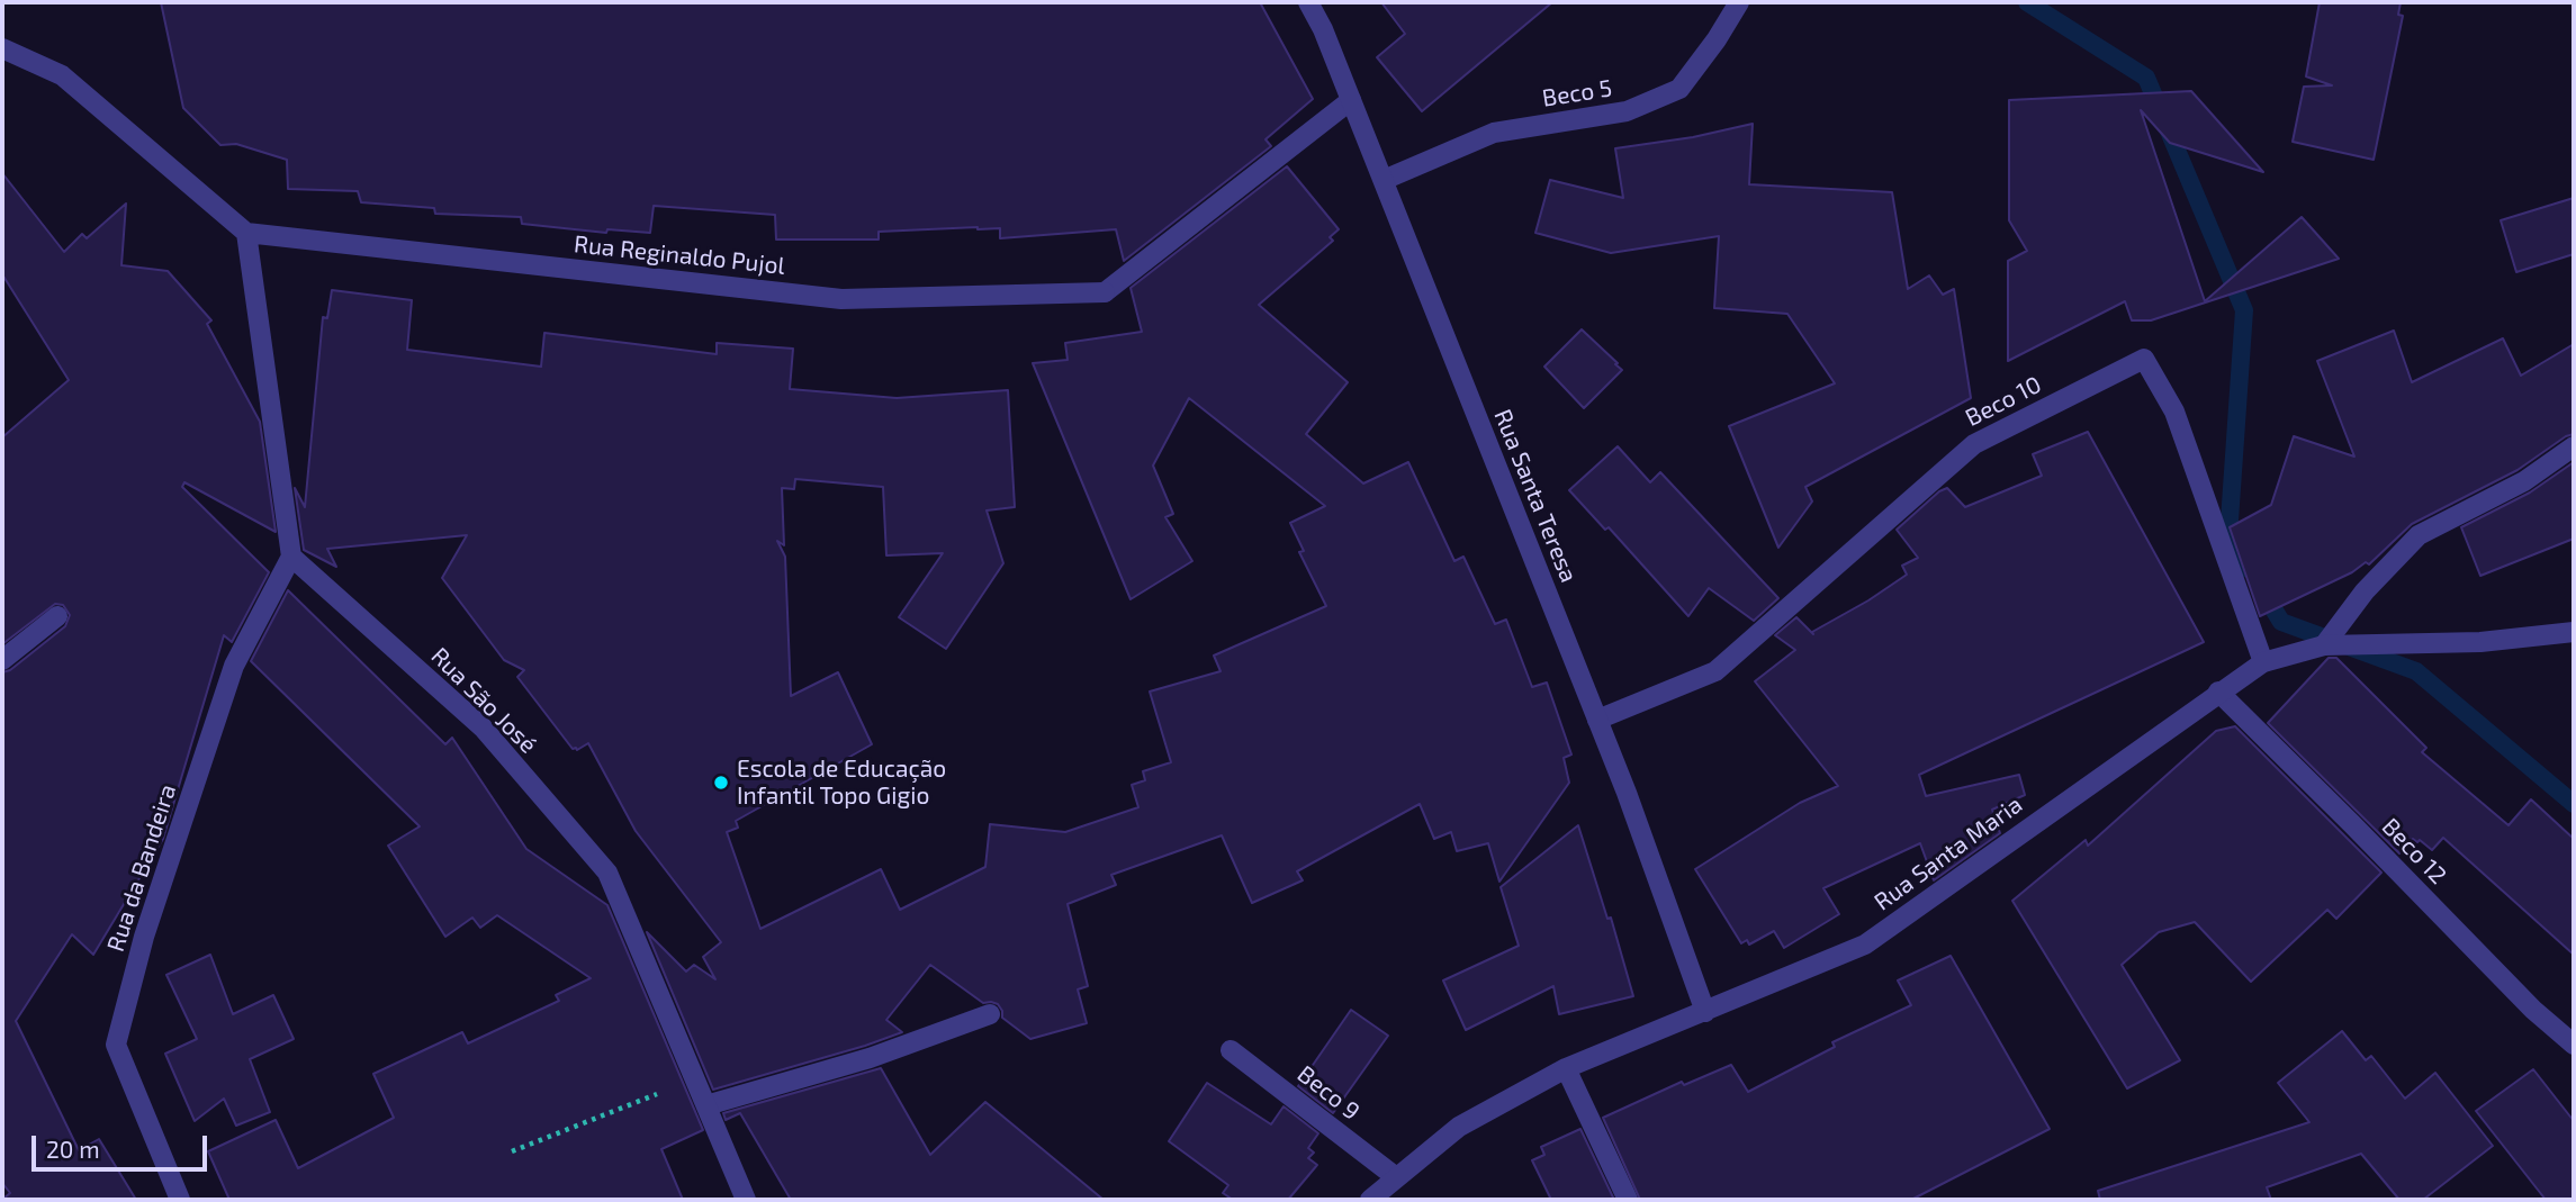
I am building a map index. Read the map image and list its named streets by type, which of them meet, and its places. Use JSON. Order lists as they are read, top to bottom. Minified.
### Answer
{"streets":{"street":["Beco 5","Rua Reginaldo Pujol","Beco 10","Rua Santa Teresa","Rua São José","Beco 12","Rua Santa Maria","Rua da Bandeira","Beco 9"]},"crossings":[["Beco 5","Rua Santa Teresa"],["Rua Reginaldo Pujol","Rua Santa Teresa"],["Beco 10","Rua Santa Teresa"],["Beco 10","Rua Santa Maria"],["Rua Santa Teresa","Rua Santa Maria"],["Rua São José","Rua da Bandeira"],["Beco 12","Rua Santa Maria"],["Rua Santa Maria","Beco 9"]],"places":["Escola de Educação Infantil Topo Gigio"],"scale_bar":"20 m"}
